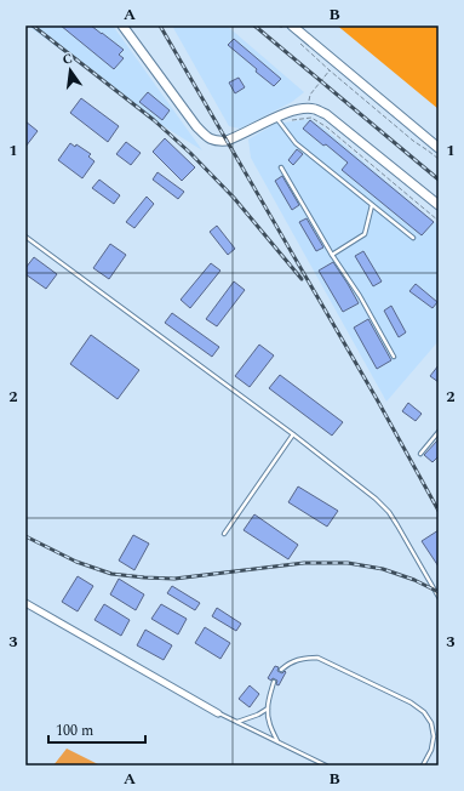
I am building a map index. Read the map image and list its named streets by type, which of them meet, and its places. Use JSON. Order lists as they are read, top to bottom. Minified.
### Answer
{"scale_bar":"100 m","north":"top","grid":{"columns":["A","B"],"rows":["1","2","3"]}}
